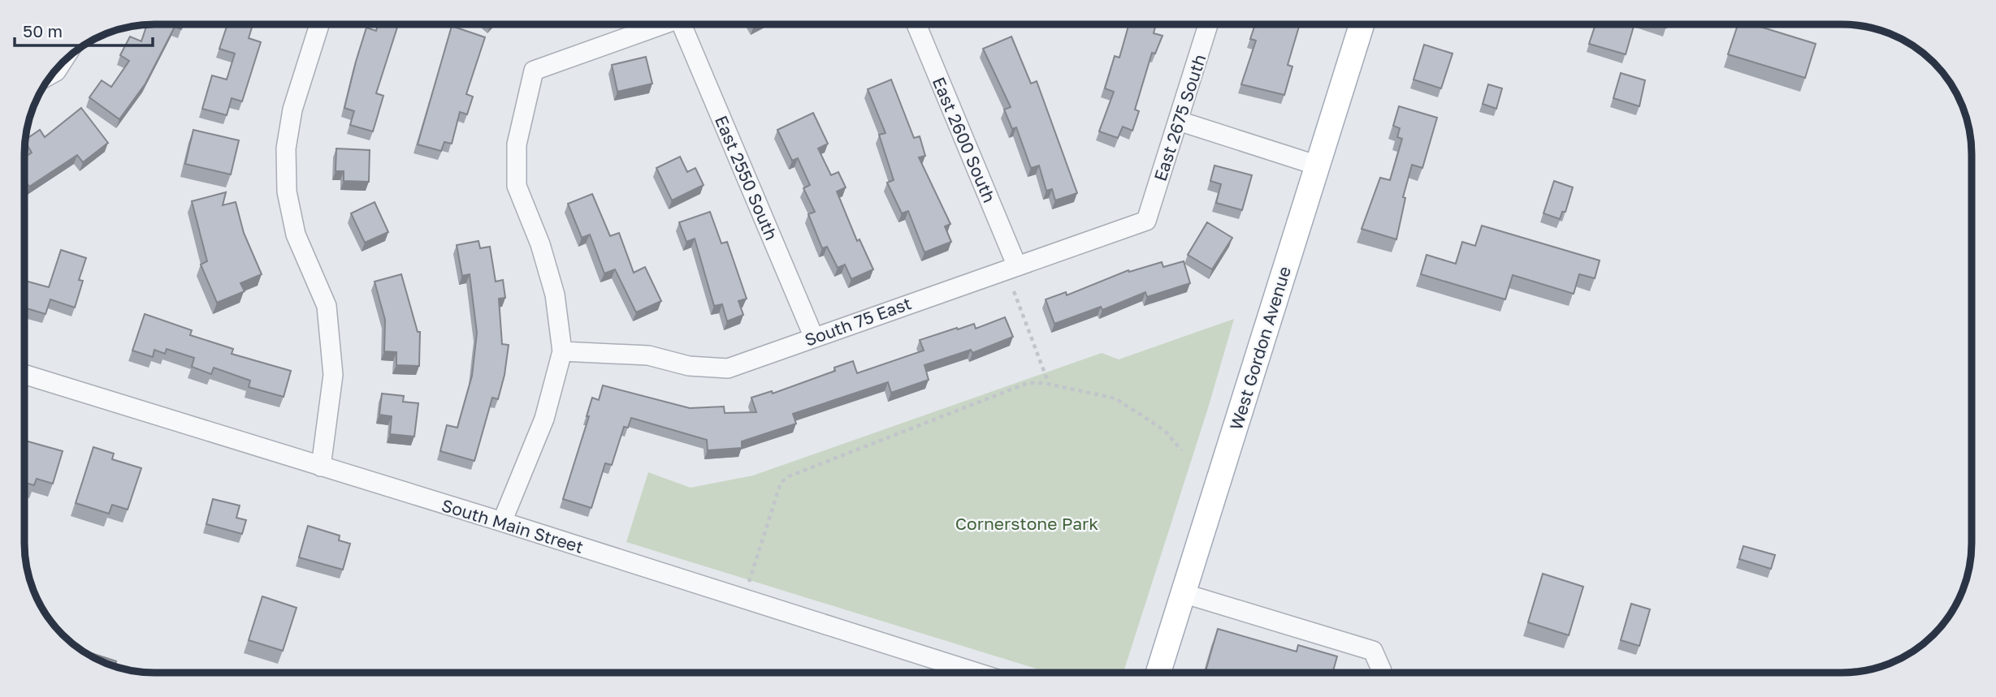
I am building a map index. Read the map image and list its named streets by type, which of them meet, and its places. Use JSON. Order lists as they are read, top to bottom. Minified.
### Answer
{"streets":{"main road":["West Gordon Avenue"],"street":["East 2675 South","East 2600 South","East 2550 South","South 75 East","South Main Street"]},"crossings":[["East 2675 South","South 75 East"],["East 2600 South","South 75 East"],["East 2550 South","South 75 East"]],"parks":["Cornerstone Park"],"scale_bar":"50 m"}
